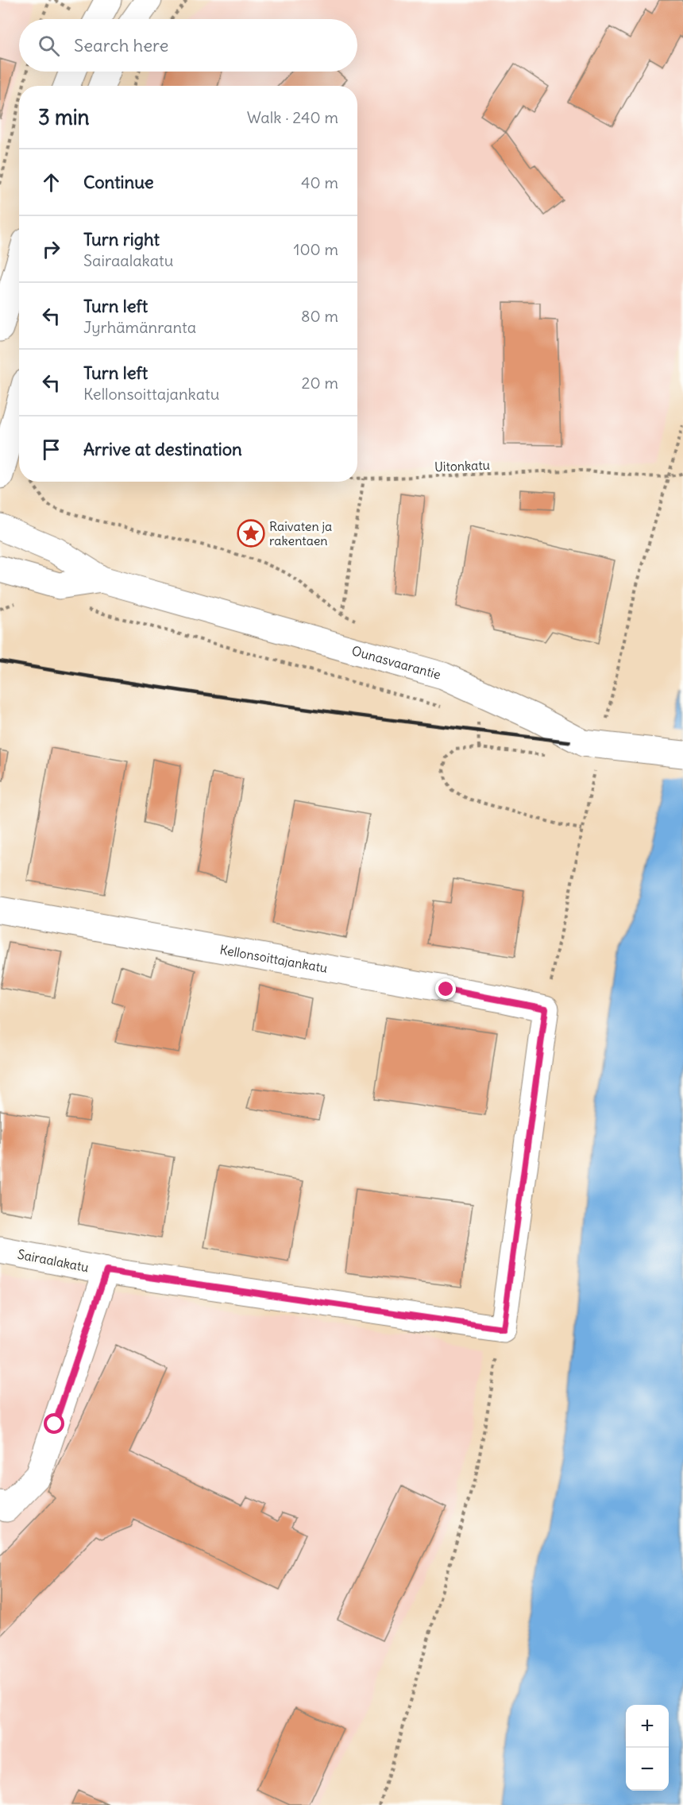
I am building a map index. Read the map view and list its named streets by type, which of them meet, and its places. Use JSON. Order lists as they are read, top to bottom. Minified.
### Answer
{"streets":{"street":["Ounasvaarantie","Kellonsoittajankatu","Sairaalakatu"],"path":["Uitonkatu"]},"crossings":[["Kellonsoittajankatu","Sairaalakatu"]],"places":{"place":["Raivaten ja rakentaen"]},"page":{"search":"Search here","heading":["3 min","Walk · 240 m"],"list":[["Continue","40 m"],["Turn right","Sairaalakatu","100 m"],["Turn left","Jyrhämänranta","80 m"],["Turn left","Kellonsoittajankatu","20 m"],"Arrive at destination"],"map_buttons":["+","−"]}}
